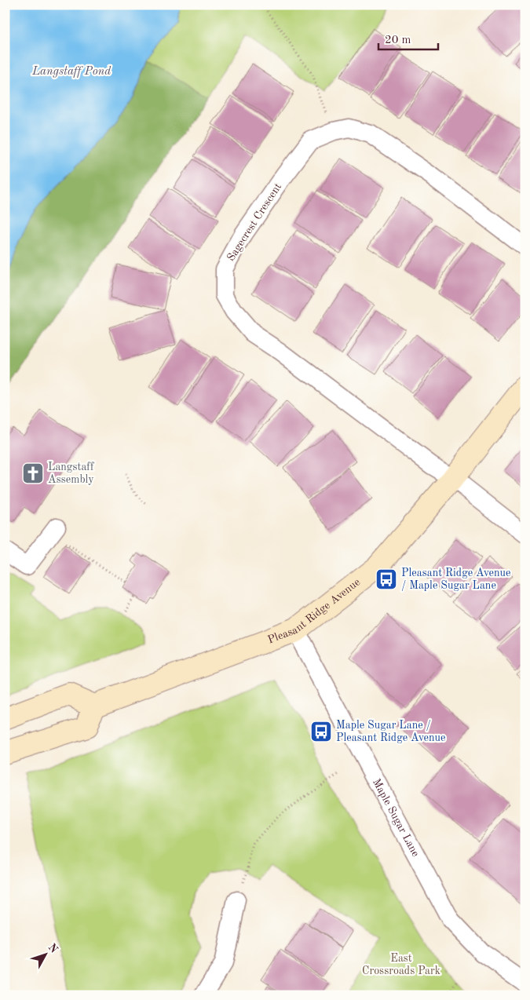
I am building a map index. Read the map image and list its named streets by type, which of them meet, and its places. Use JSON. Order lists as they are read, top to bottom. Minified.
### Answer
{"streets":{"street":["Sagecrest Crescent","Pleasant Ridge Avenue","Maple Sugar Lane"]},"crossings":[["Sagecrest Crescent","Pleasant Ridge Avenue"],["Pleasant Ridge Avenue","Maple Sugar Lane"]],"water":["Langstaff Pond"],"parks":["East Crossroads Park"],"places":{"church":["Langstaff Assembly"],"bus stop":["Pleasant Ridge Avenue / Maple Sugar Lane","Maple Sugar Lane / Pleasant Ridge Avenue"]},"scale_bar":"20 m","north":"top right"}
